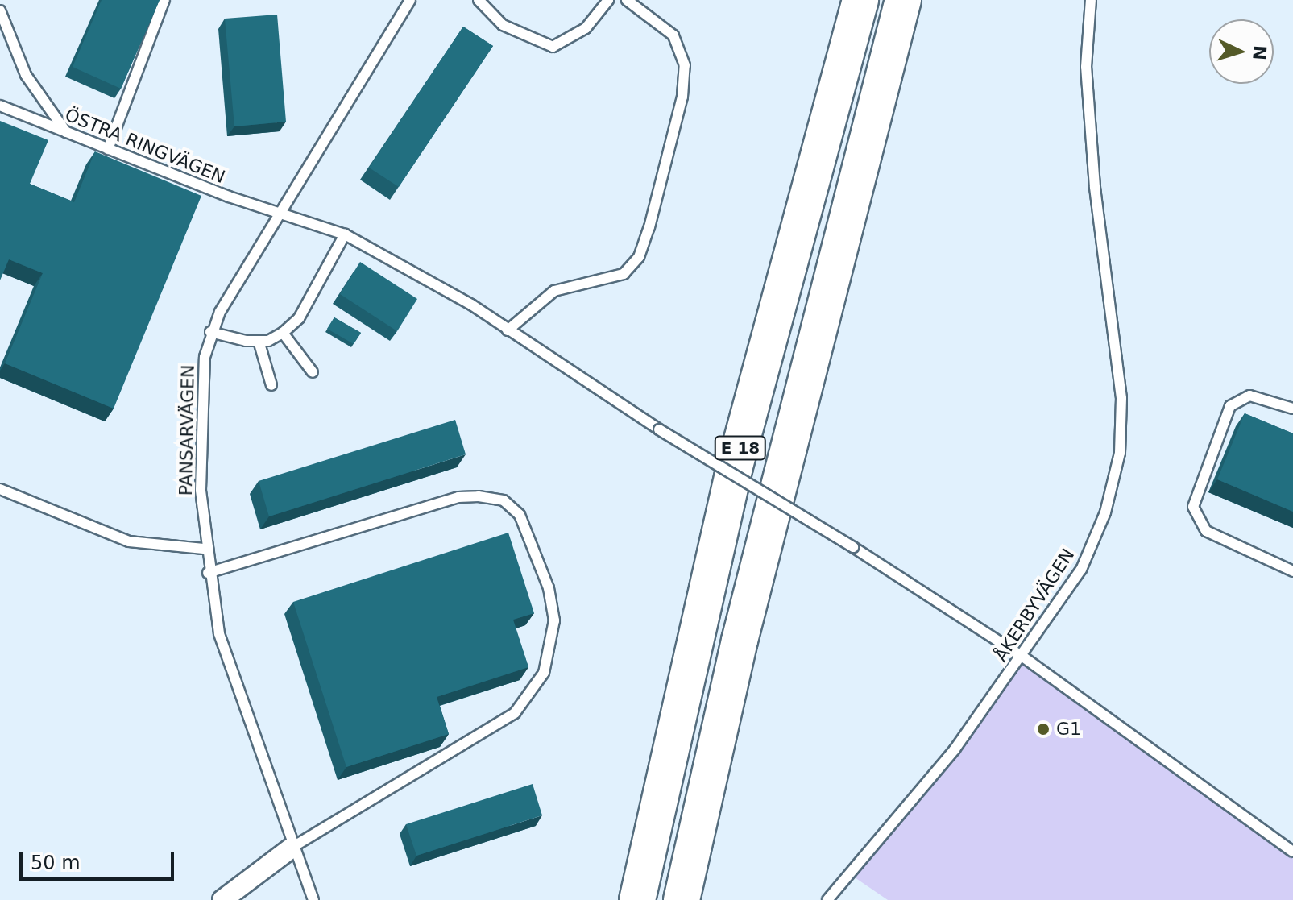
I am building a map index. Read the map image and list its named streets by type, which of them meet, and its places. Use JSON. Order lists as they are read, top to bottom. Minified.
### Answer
{"streets":{"highway":["E 18"],"lane":["ÖSTRA RINGVÄGEN","PANSARVÄGEN","ÅKERBYVÄGEN"]},"crossings":[["ÖSTRA RINGVÄGEN","PANSARVÄGEN"],["ÖSTRA RINGVÄGEN","ÅKERBYVÄGEN"]],"places":["G1"],"scale_bar":"50 m","north":"right"}
